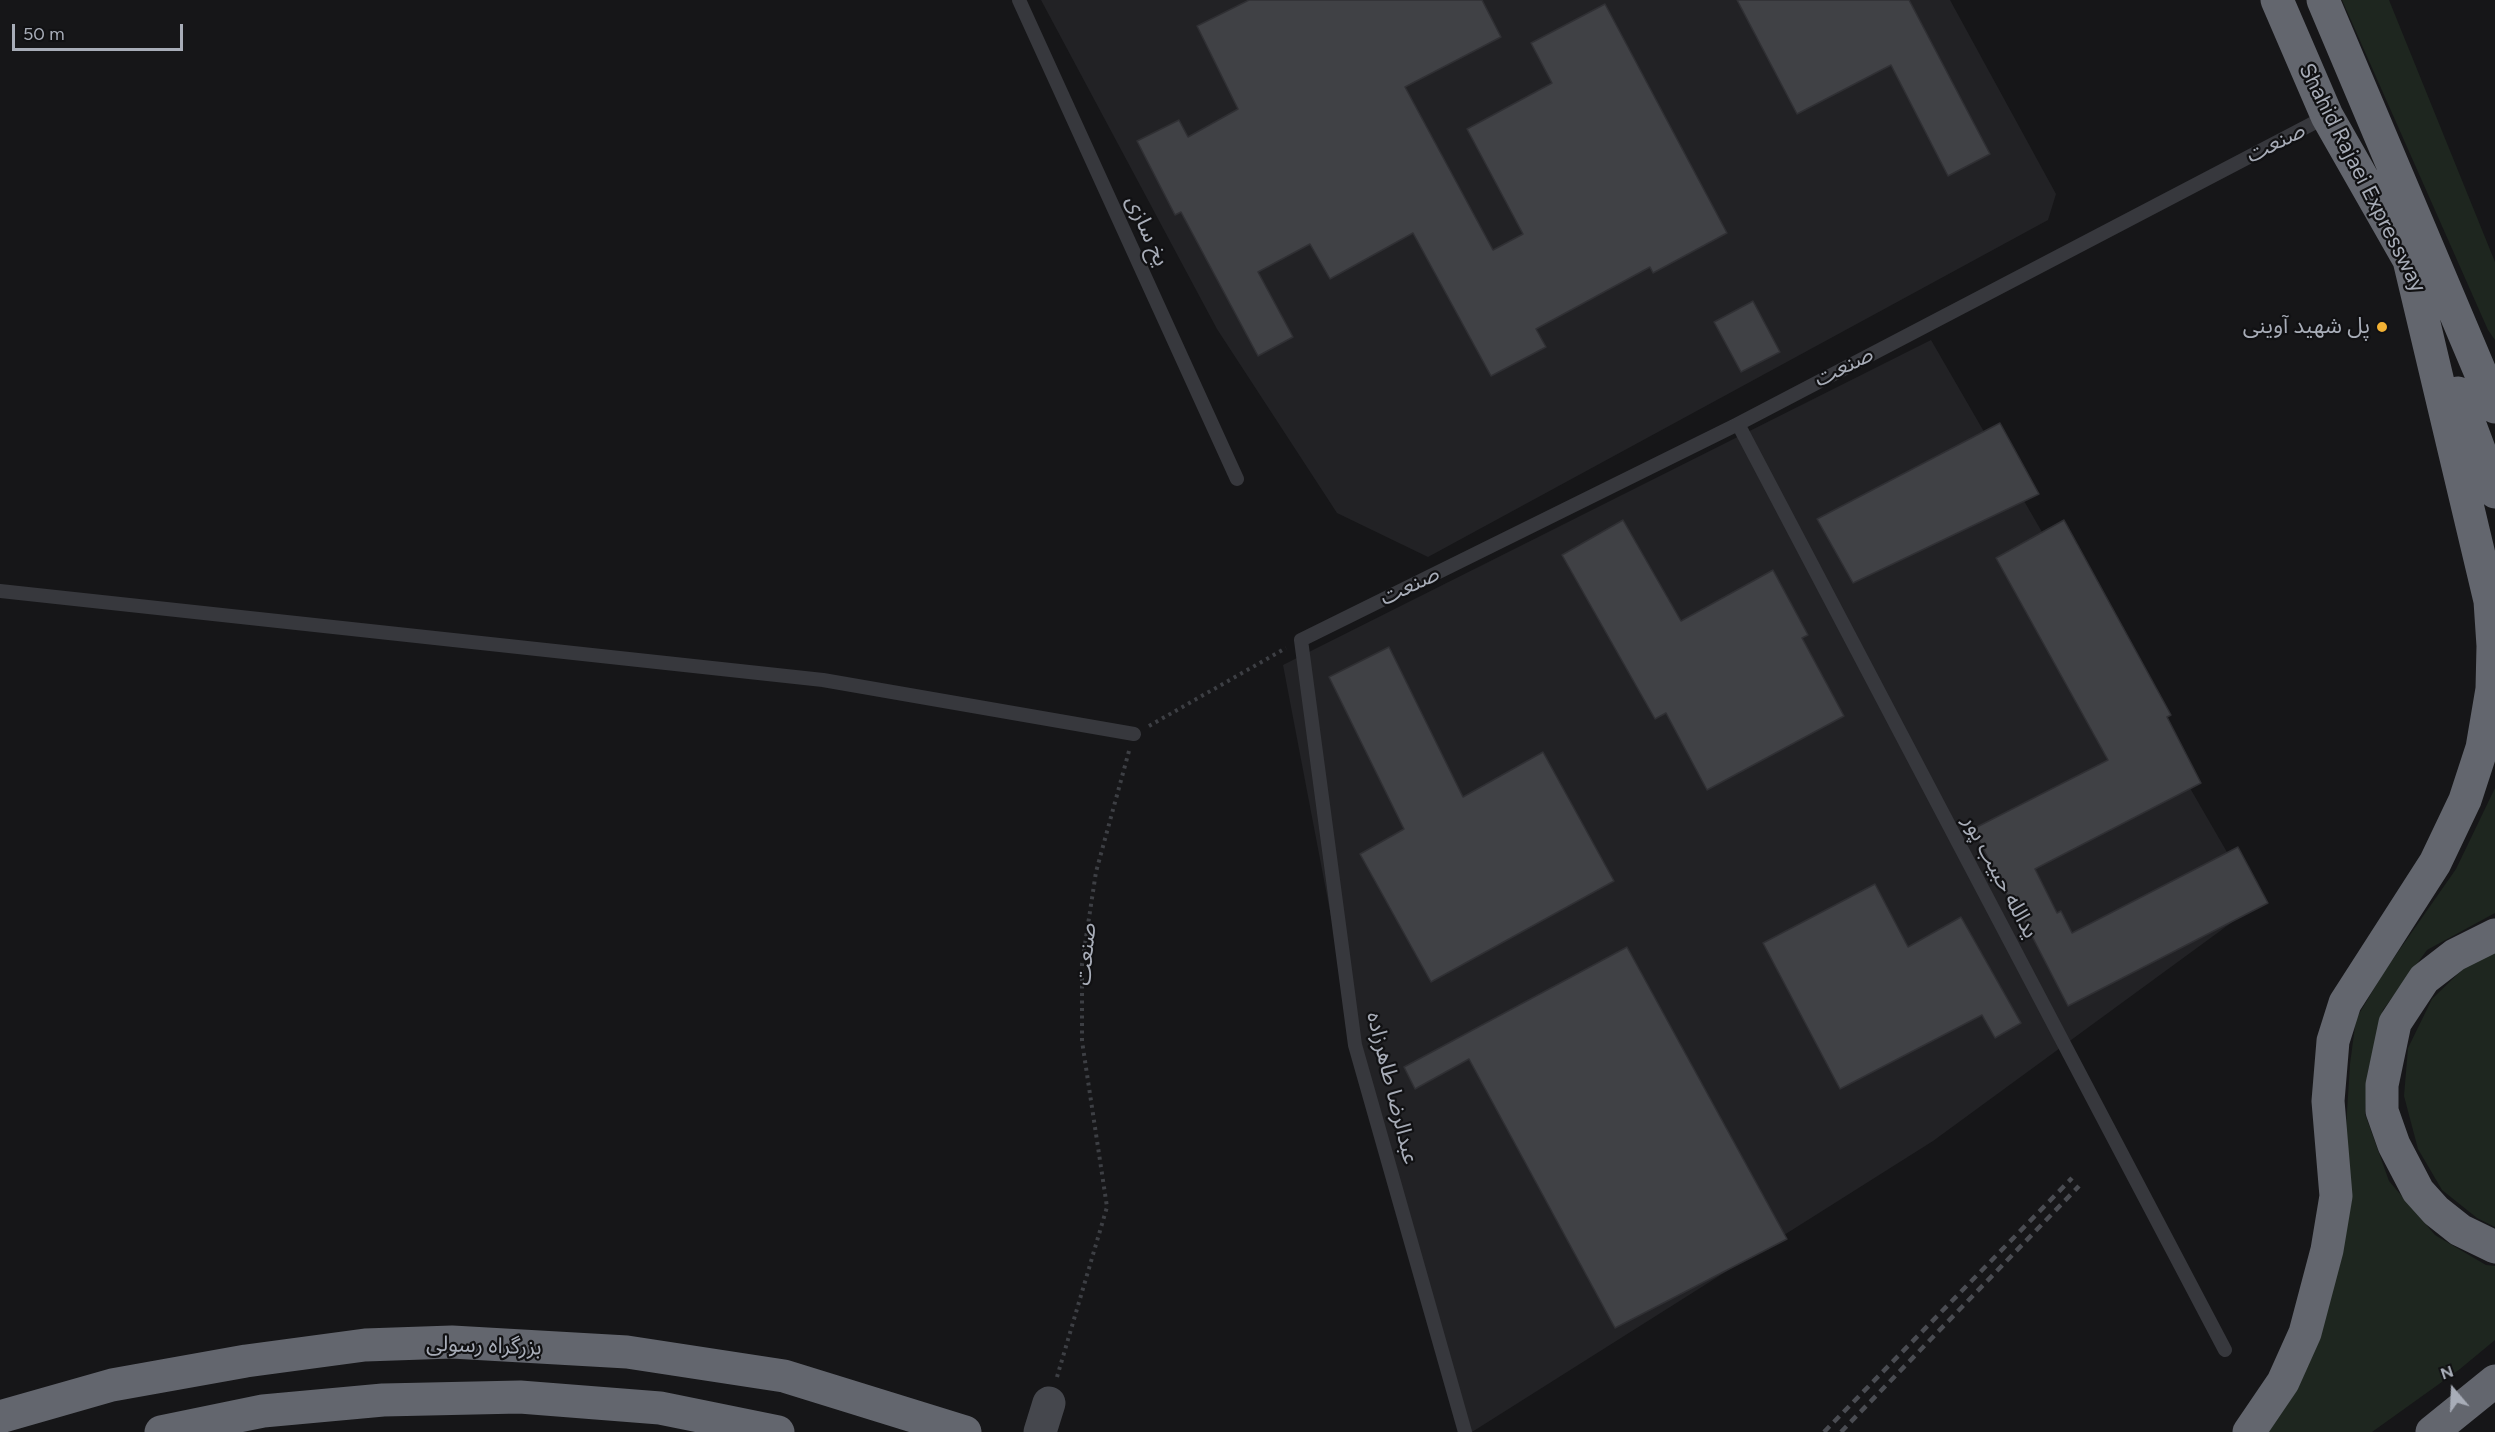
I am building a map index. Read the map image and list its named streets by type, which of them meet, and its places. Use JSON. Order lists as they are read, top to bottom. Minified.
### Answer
{"streets":{"highway":["Shahid Rajaei Expressway","بزرگراه رسولی"],"lane":["صنعت","یخ سازی","یدالله حبیب پور","عبدالرضا طاهرزاده"]},"crossings":[["صنعت","Shahid Rajaei Expressway"],["صنعت","یدالله حبیب پور"],["صنعت","عبدالرضا طاهرزاده"]],"places":["پل شهید آوینی"],"scale_bar":"50 m","north":"top"}
